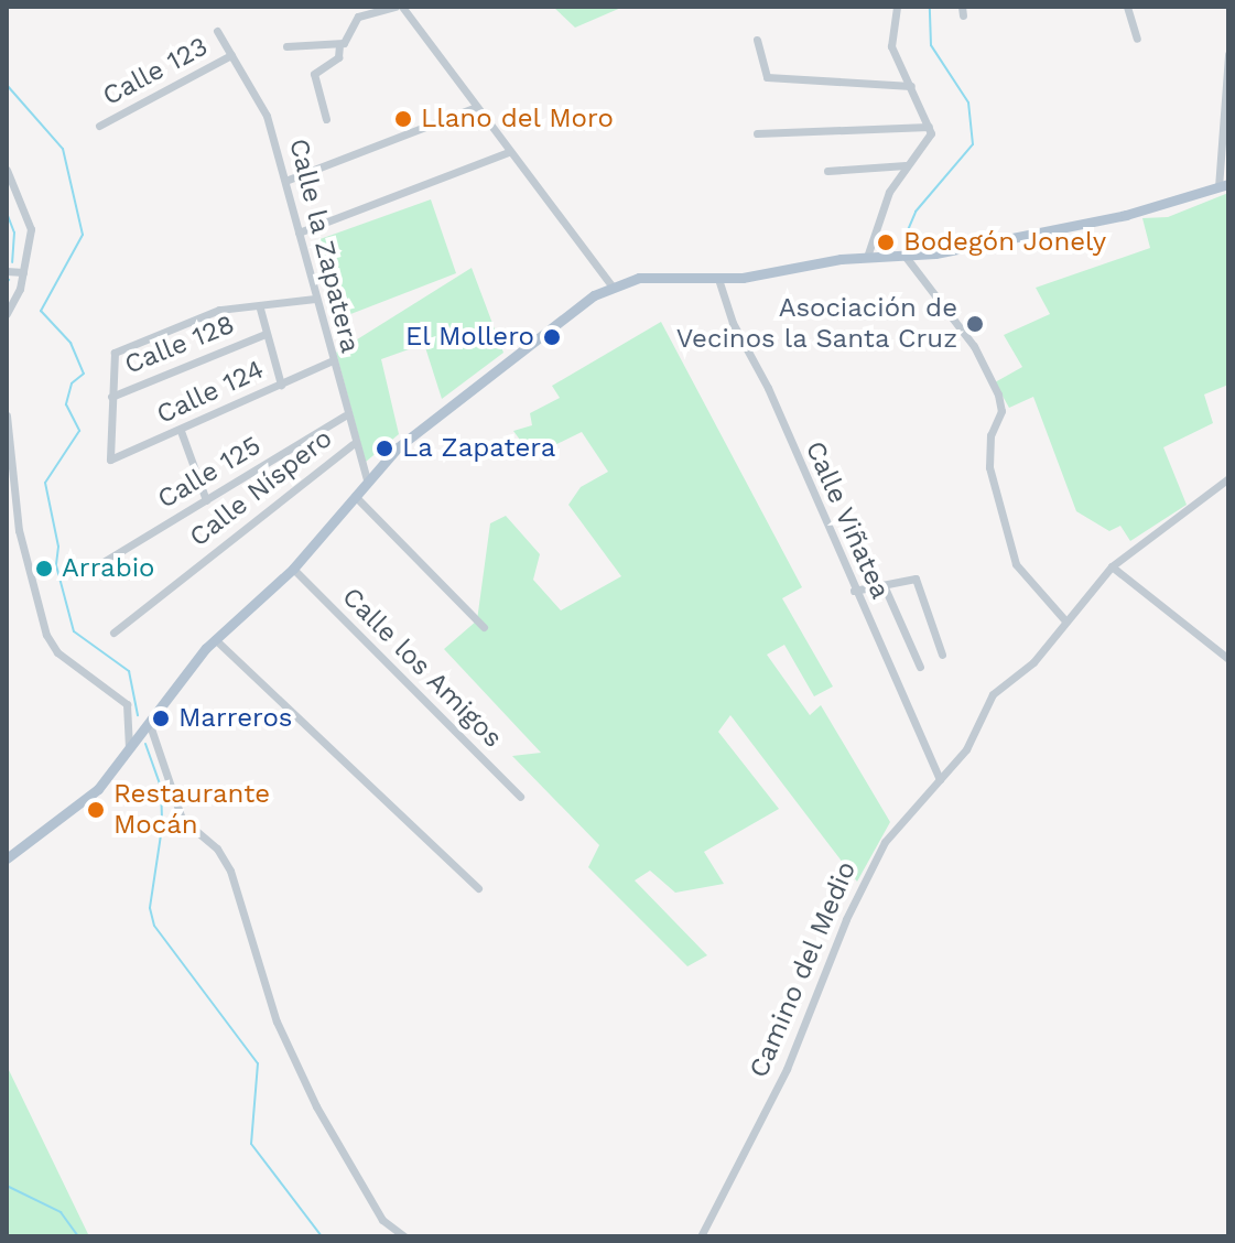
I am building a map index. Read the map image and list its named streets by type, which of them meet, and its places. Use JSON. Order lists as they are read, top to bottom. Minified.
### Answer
{"streets":{"street":["Calle 123","Calle la Zapatera","Calle 128","Calle 124","Calle 125","Calle Níspero","Calle Viñatea","Calle los Amigos","Camino del Medio"]},"crossings":[["Calle 123","Calle la Zapatera"],["Calle la Zapatera","Calle 124"],["Calle la Zapatera","Calle 125"],["Calle la Zapatera","Calle Níspero"],["Calle 128","Calle 124"],["Calle Viñatea","Camino del Medio"]],"places":["Llano del Moro","Bodegón Jonely","Asociación de Vecinos la Santa Cruz","El Mollero","La Zapatera","Arrabio","Marreros","Restaurante Mocán"]}
